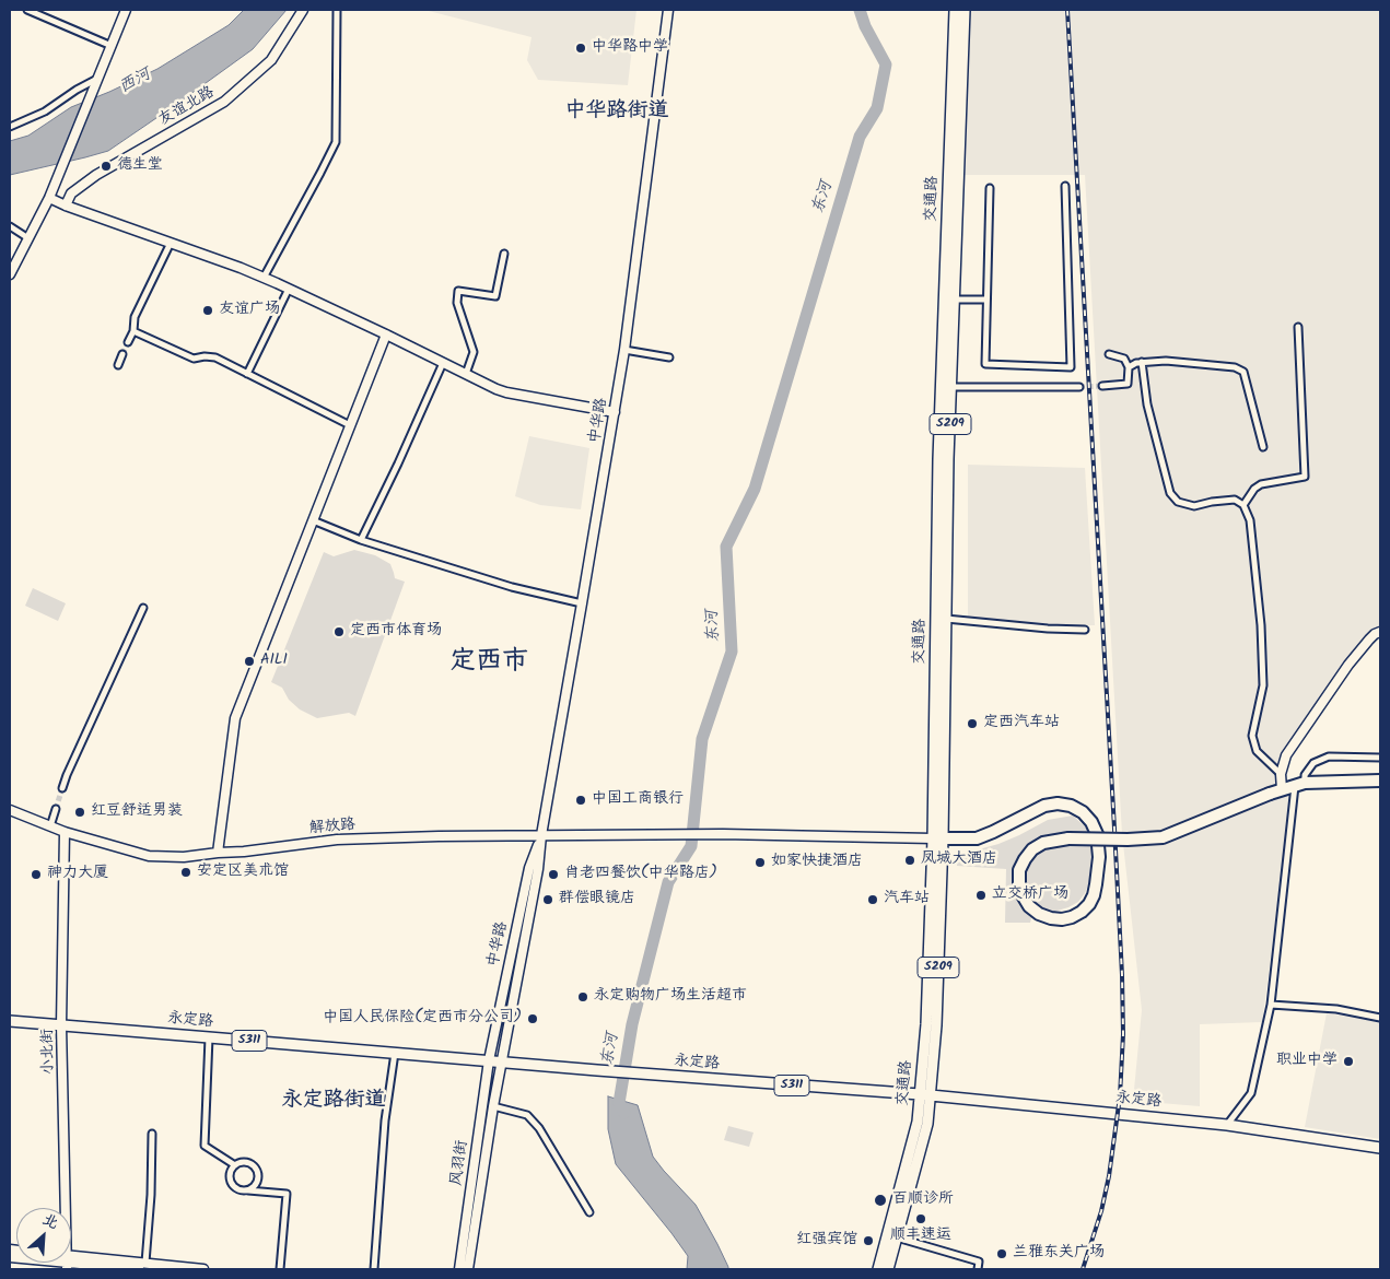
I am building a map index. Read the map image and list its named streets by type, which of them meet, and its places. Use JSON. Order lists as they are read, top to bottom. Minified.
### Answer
{"streets":{"main road":["交通路","S209","永定路","S311"],"street":["友谊北路","中华路","解放路","小北街","风羽街"]},"crossings":[["交通路","解放路"],["交通路","永定路"],["中华路","解放路"],["中华路","永定路"],["中华路","风羽街"],["解放路","小北街"],["永定路","小北街"],["永定路","风羽街"]],"districts":["中华路街道","定西市","永定路街道"],"water":["西河","东河"],"places":["中华路中学","德生堂","友谊广场","定西市体育场","AILI","定西汽车站","中国工商银行","红豆舒适男装","凤城大酒店","如家快捷酒店","安定区美术馆","神力大厦","肖老四餐饮(中华路店)","立交桥广场","群偿眼镜店","汽车站","永定购物广场生活超市","中国人民保险(定西市分公司)","职业中学","百顺诊所","顺丰速运","红强宾馆","兰雅东关广场"],"north":"top right"}
